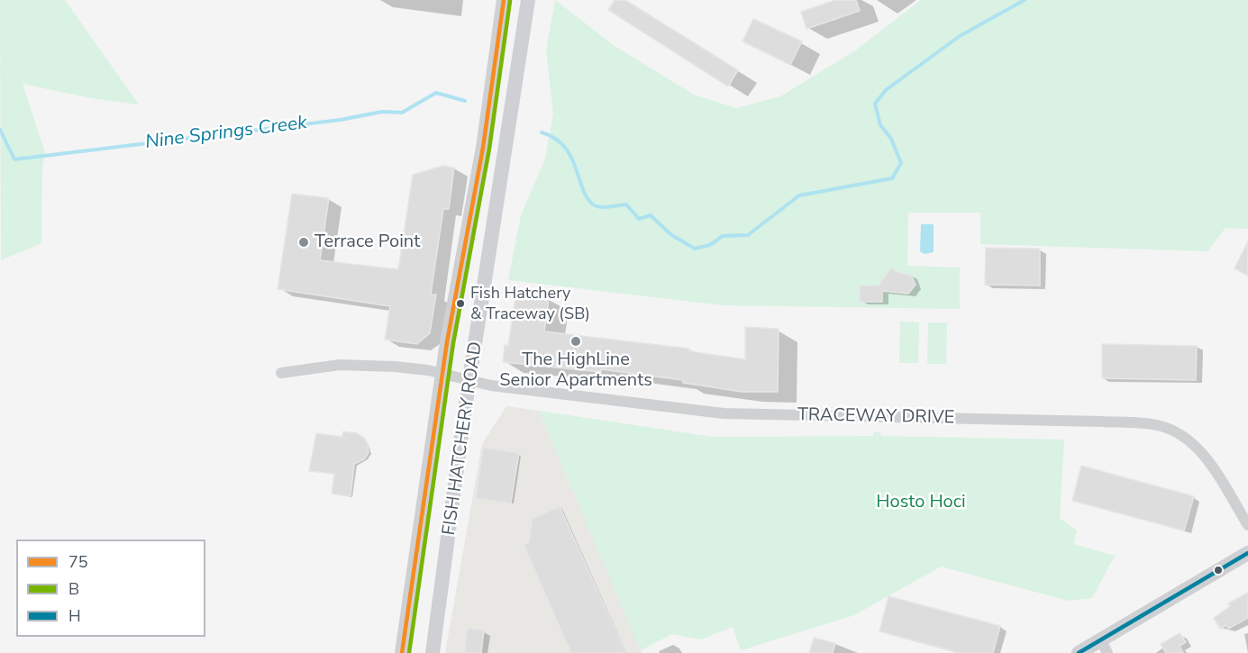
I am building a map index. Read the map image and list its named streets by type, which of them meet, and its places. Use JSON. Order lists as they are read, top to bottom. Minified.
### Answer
{"streets":{"main road":["FISH HATCHERY ROAD"],"street":["TRACEWAY DRIVE"]},"crossings":[["TRACEWAY DRIVE","FISH HATCHERY ROAD"]],"water":["Nine Springs Creek"],"parks":["Hosto Hoci"],"places":["Terrace Point","Fish Hatchery & Traceway (SB)","The HighLine Senior Apartments"],"lines":["transit line 75","transit line B","transit line H"],"legend":["75","B","H"]}
